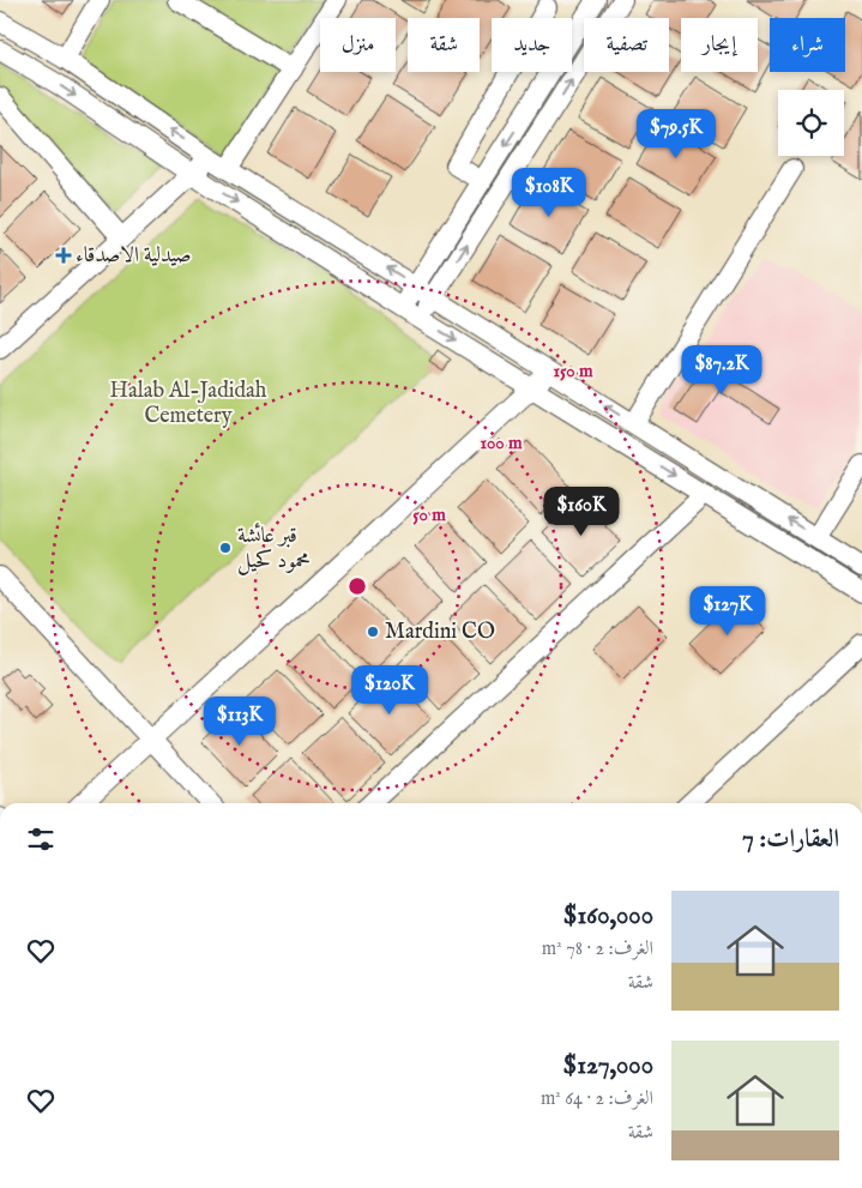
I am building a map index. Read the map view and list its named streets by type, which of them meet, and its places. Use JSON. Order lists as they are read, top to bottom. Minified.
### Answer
{"parks":["Halab Al-Jadidah Cemetery"],"places":{"health":["صيدلية الاصدقاء"],"other":["قبر عائشة محمود كحيل","Mardini CO"]},"page":{"chip":["شراء","إيجار","تصفية","جديد","شقة","منزل"],"price":["$79.5K","$108K","$87.2K","$160K","$127K","$120K","$113K"],"heading":"العقارات: 7","list":[{"name":"$160,000","note":"الغرف: 2 · 78 m² · شقة"},{"name":"$127,000","note":"الغرف: 2 · 64 m² · شقة"}]},"rings":["150 m","100 m","50 m"]}
